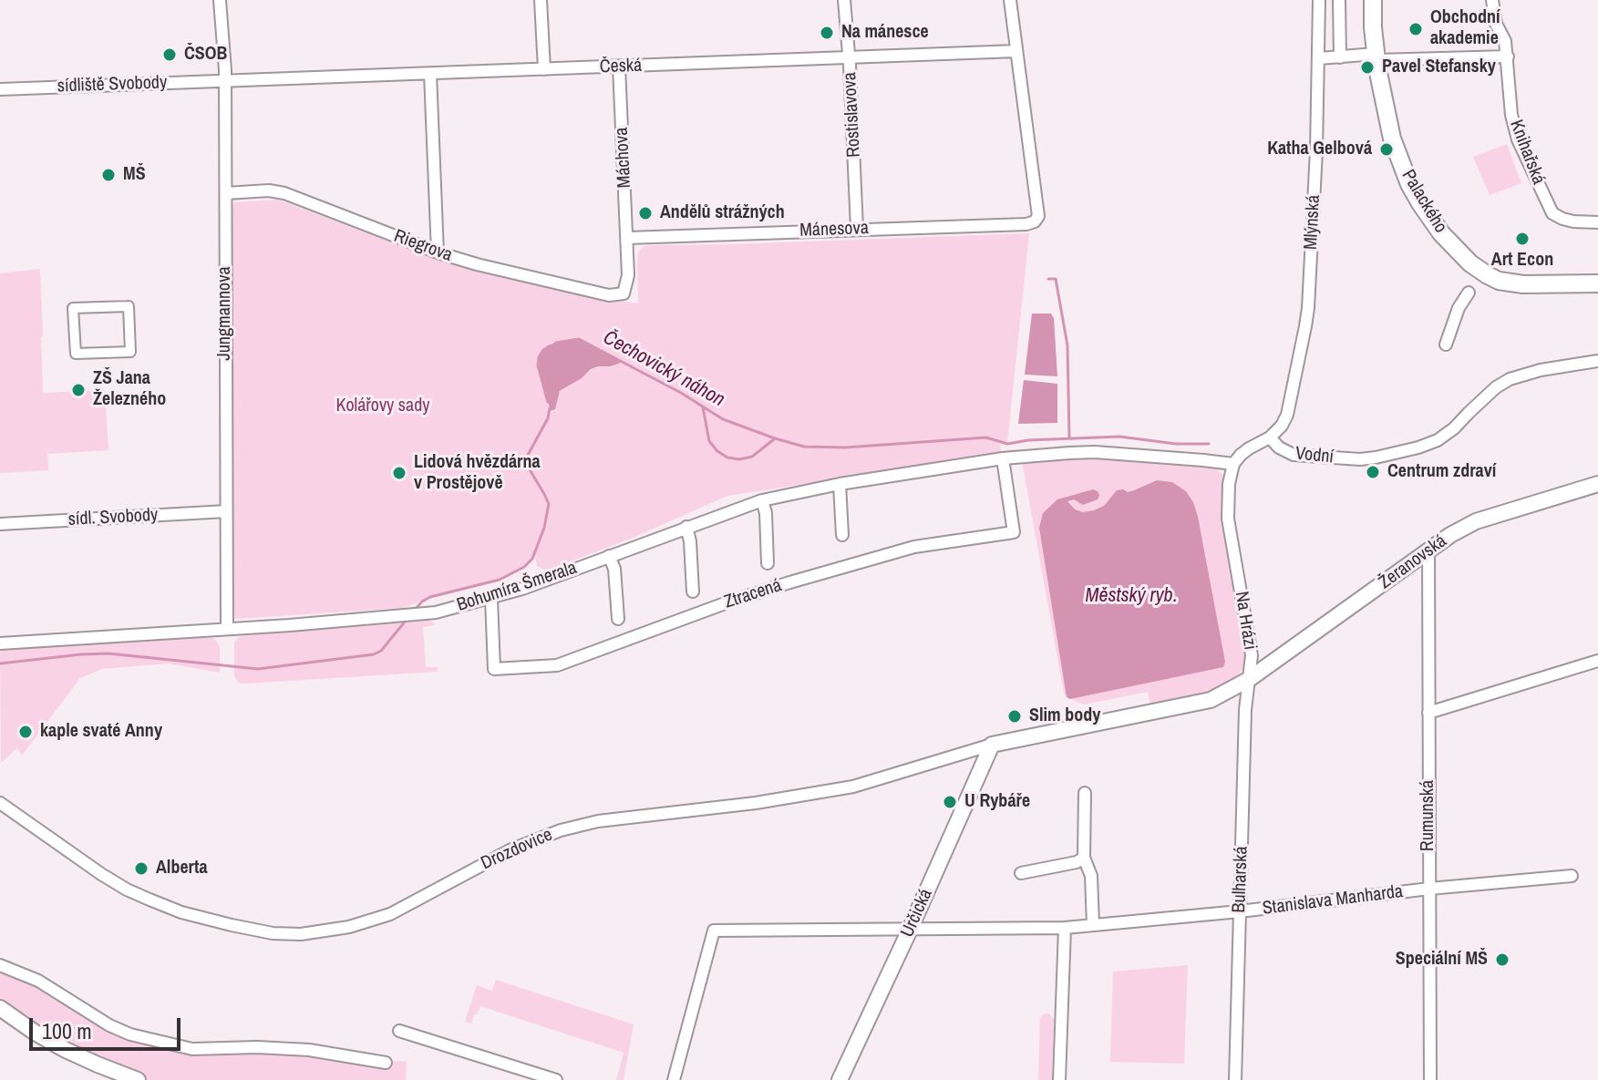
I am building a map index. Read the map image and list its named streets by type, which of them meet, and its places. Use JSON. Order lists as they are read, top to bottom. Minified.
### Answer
{"streets":{"main road":["Palackého"],"street":["Česká","sídliště Svobody","Rostislavova","Knihařská","Máchova","Mlýnská","Mánesova","Riegrova","Jungmannova","Vodní","sídl. Svobody","Žeranovská","Bohumíra Šmerala","Ztracená","Na Hrázi","Rumunská","Drozdovice","Bulharská","Stanislava Manharda","Určická"]},"crossings":[["Česká","sídliště Svobody"],["Česká","Rostislavova"],["Česká","Máchova"],["Česká","Mánesova"],["Česká","Jungmannova"],["sídliště Svobody","Jungmannova"],["Rostislavova","Mánesova"],["Máchova","Mánesova"],["Máchova","Riegrova"],["Mlýnská","Vodní"],["Riegrova","Jungmannova"],["Jungmannova","sídl. Svobody"],["Jungmannova","Bohumíra Šmerala"],["Žeranovská","Na Hrázi"],["Žeranovská","Rumunská"],["Žeranovská","Drozdovice"],["Žeranovská","Bulharská"],["Bohumíra Šmerala","Ztracená"],["Bohumíra Šmerala","Na Hrázi"],["Na Hrázi","Drozdovice"],["Na Hrázi","Bulharská"],["Rumunská","Stanislava Manharda"],["Drozdovice","Bulharská"],["Drozdovice","Určická"],["Bulharská","Stanislava Manharda"],["Stanislava Manharda","Určická"]],"water":["Čechovický náhon","Městský ryb."],"parks":["Kolářovy sady"],"places":["Obchodní akademie","Na mánesce","ČSOB","Pavel Stefansky","Katha Gelbová","MŠ","Andělů strážných","Art Econ","ZŠ Jana Železného","Centrum zdraví","Lidová hvězdárna v Prostějově","Slim body","kaple svaté Anny","U Rybáře","Alberta","Speciální MŠ"],"scale_bar":"100 m"}
